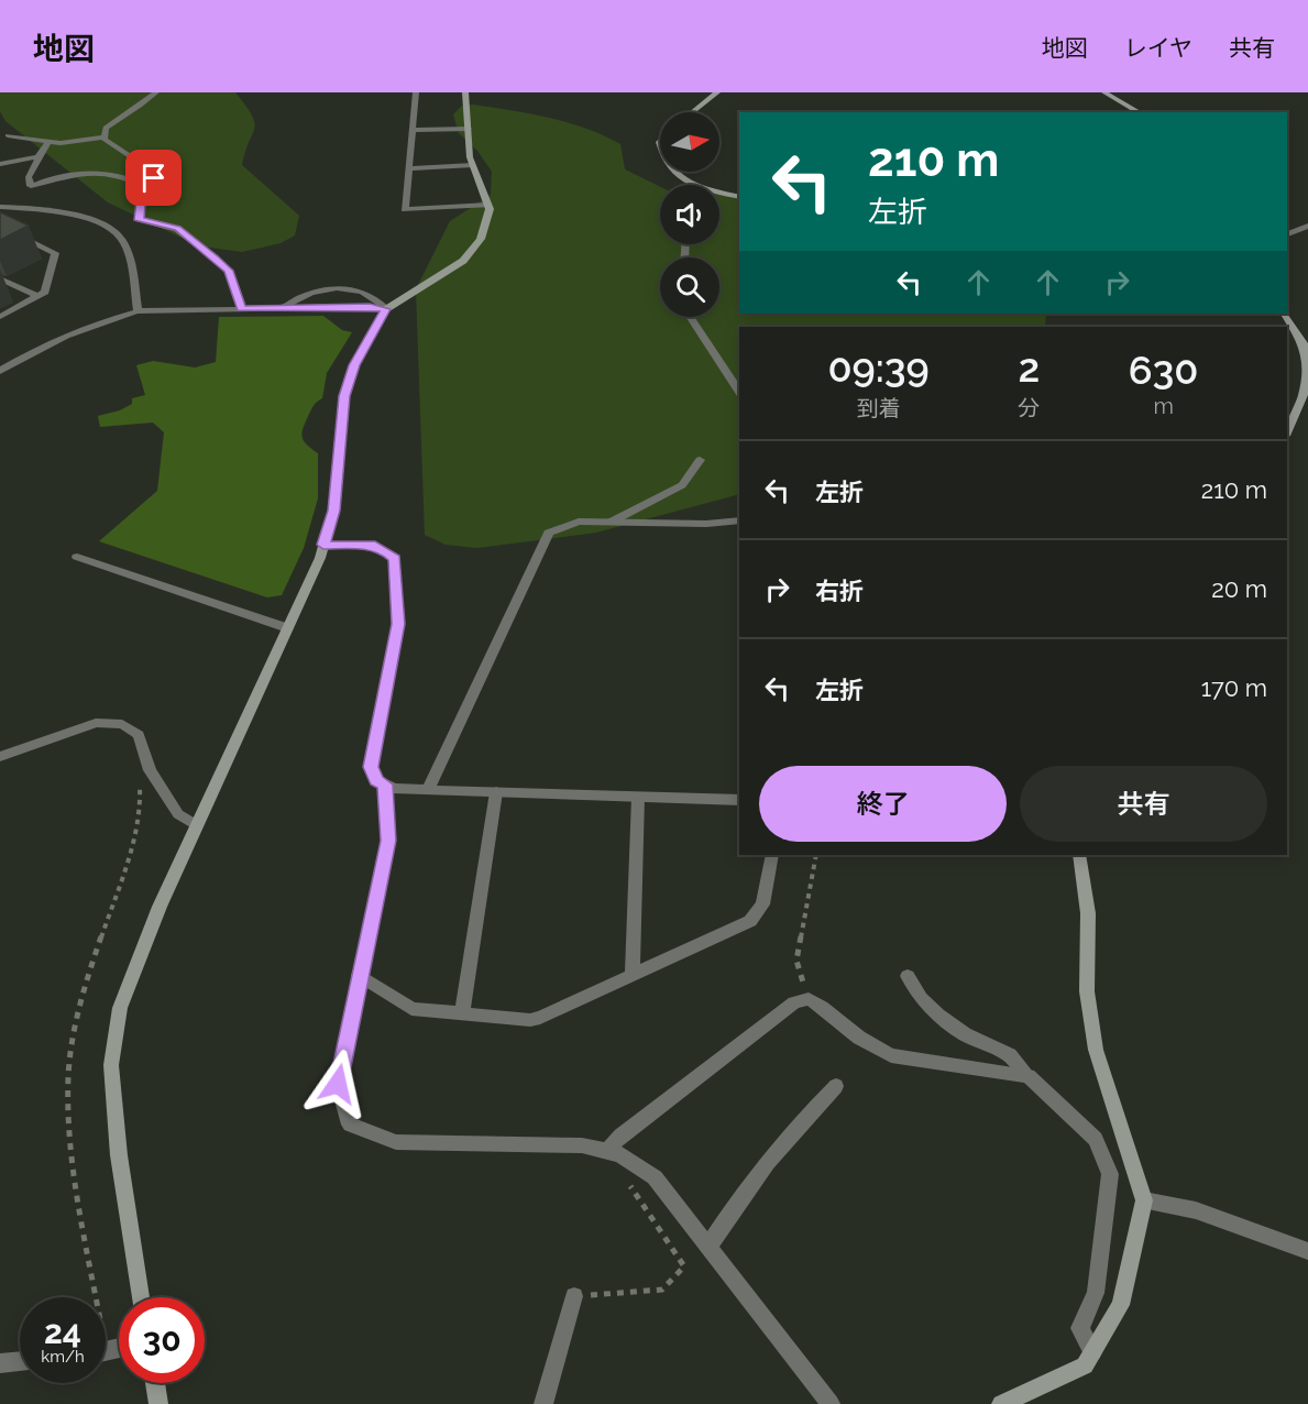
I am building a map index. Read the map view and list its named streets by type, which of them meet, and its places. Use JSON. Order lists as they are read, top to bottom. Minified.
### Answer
{"north":"right","page":{"header":"地図","nav":["地図","レイヤ","共有"],"turn":["210 m","左折"],"eta":["09:39","到着","2","分","630","m"],"list":[{"name":"左折","value":"210 m"},{"name":"右折","value":"20 m"},{"name":"左折","value":"170 m"}],"buttons":["終了","共有"],"speed":"24 km/h","limit":"30"}}
